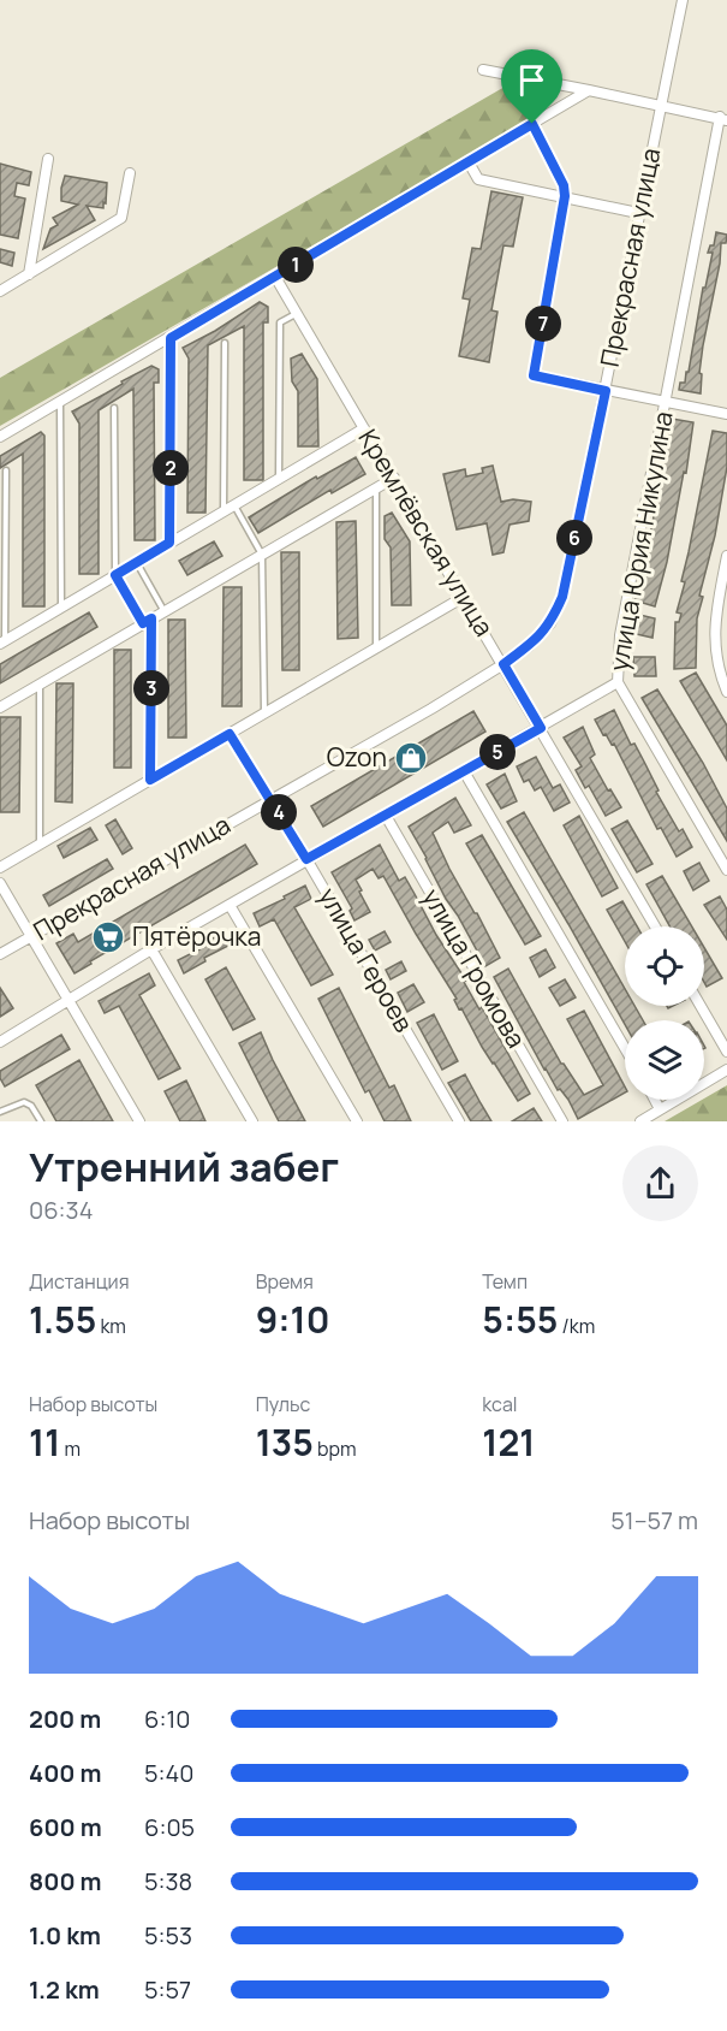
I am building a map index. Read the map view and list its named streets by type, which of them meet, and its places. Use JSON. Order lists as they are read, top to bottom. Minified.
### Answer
{"streets":{"street":["Прекрасная улица","Кремлёвская улица","улица Юрия Никулина","улица Героев","улица Громова"]},"crossings":[["Прекрасная улица","Кремлёвская улица"],["Прекрасная улица","улица Героев"],["Кремлёвская улица","улица Юрия Никулина"],["улица Юрия Никулина","улица Героев"],["улица Юрия Никулина","улица Громова"]],"places":{"shop":["Ozon"],"supermarket":["Пятёрочка"]},"page":{"pins":["1","7","2","6","3","5","4"],"heading":["Утренний забег","06:34"],"stats":[["Дистанция","1.55 km"],["Время","9:10"],["Темп","5:55 /km"],["Набор высоты","11 m"],["Пульс","135 bpm"],["kcal","121"]],"chart":["Набор высоты","51–57 m"],"list":[{"name":"200 m","note":"6:10"},{"name":"400 m","note":"5:40"},{"name":"600 m","note":"6:05"},{"name":"800 m","note":"5:38"},{"name":"1.0 km","note":"5:53"},{"name":"1.2 km","note":"5:57"}]}}
